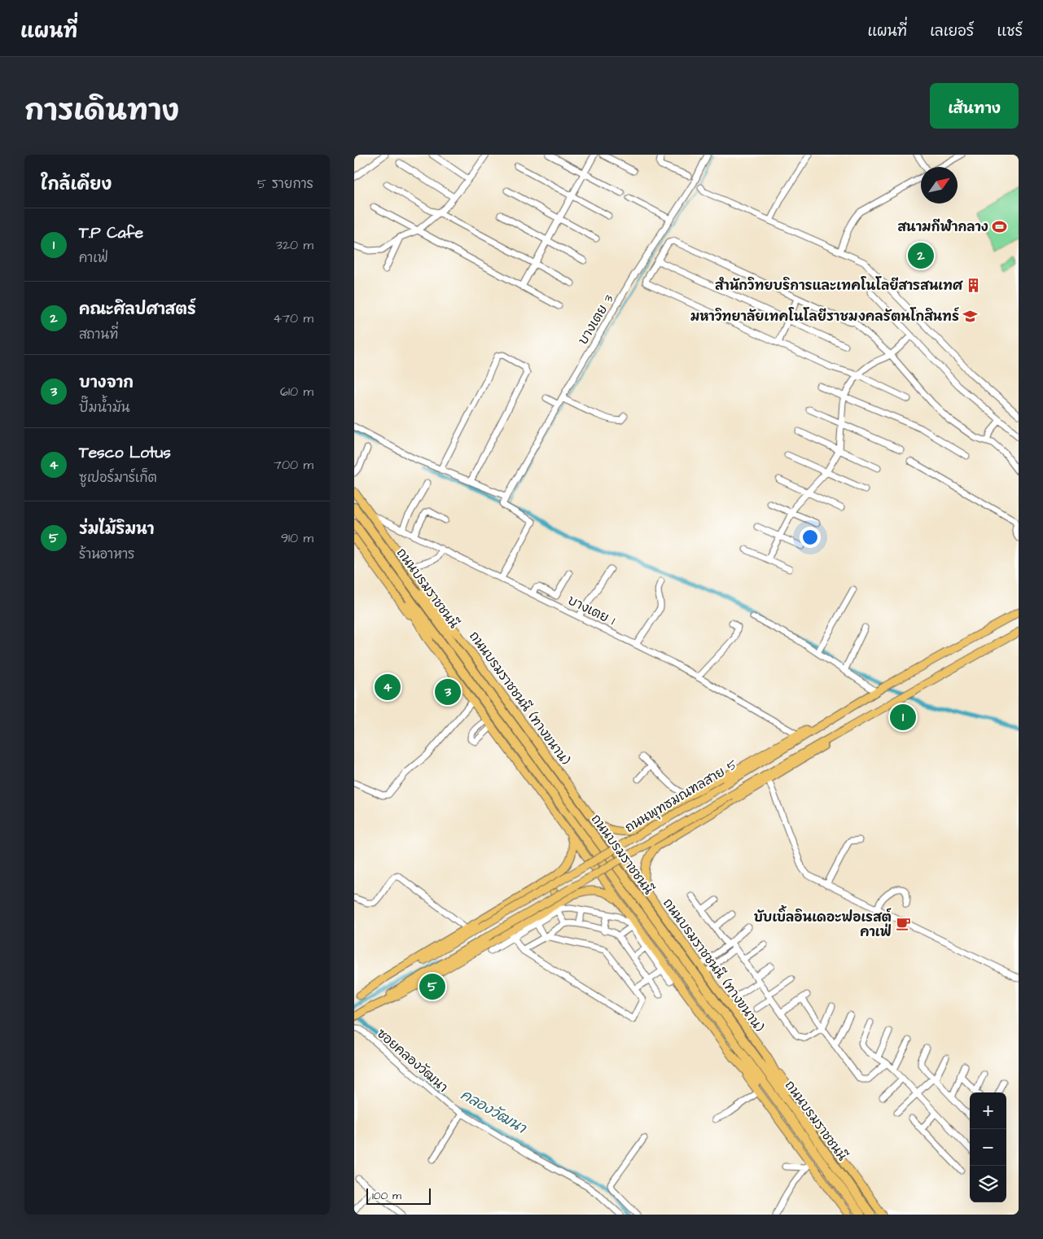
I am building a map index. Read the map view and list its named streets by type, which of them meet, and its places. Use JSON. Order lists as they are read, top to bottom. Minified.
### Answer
{"streets":{"highway":["ถนนบรมราชชนนี"],"main road":["ถนนบรมราชชนนี (ทางขนาน)","ถนนพุทธมณฑลสาย 5"],"street":["บางเตย 3","บางเตย 1","ซอยคลองวัฒนา"]},"crossings":[["บางเตย 1","ถนนบรมราชชนนี (ทางขนาน)"]],"water":["คลองวัฒนา"],"places":{"sports":["สนามกีฬากลาง"],"building":["สำนักวิทยบริการและเทคโนโลยีสารสนเทศ"],"school or university":["มหาวิทยาลัยเทคโนโลยีราชมงคลรัตนโกสินทร์"],"cafe":["บับเบิ้ลอินเดอะฟอเรสต์ คาเฟ่"]},"scale_bar":"100 m","north":"top right","page":{"header":"แผนที่","nav":["แผนที่","เลเยอร์","แชร์"],"title":"การเดินทาง","buttons":"เส้นทาง","heading":["ใกล้เคียง","5 รายการ"],"list":[{"mark":"1","name":"T.P Cafe","note":"คาเฟ่","value":"320 m"},{"mark":"2","name":"คณะศิลปศาสตร์","note":"สถานที่","value":"470 m"},{"mark":"3","name":"บางจาก","note":"ปั๊มน้ำมัน","value":"610 m"},{"mark":"4","name":"Tesco Lotus","note":"ซูเปอร์มาร์เก็ต","value":"700 m"},{"mark":"5","name":"ร่มไม้ริมนา","note":"ร้านอาหาร","value":"910 m"}],"pins":["2","4","3","1","5"],"map_buttons":["+","−"],"scale":"100 m"}}
